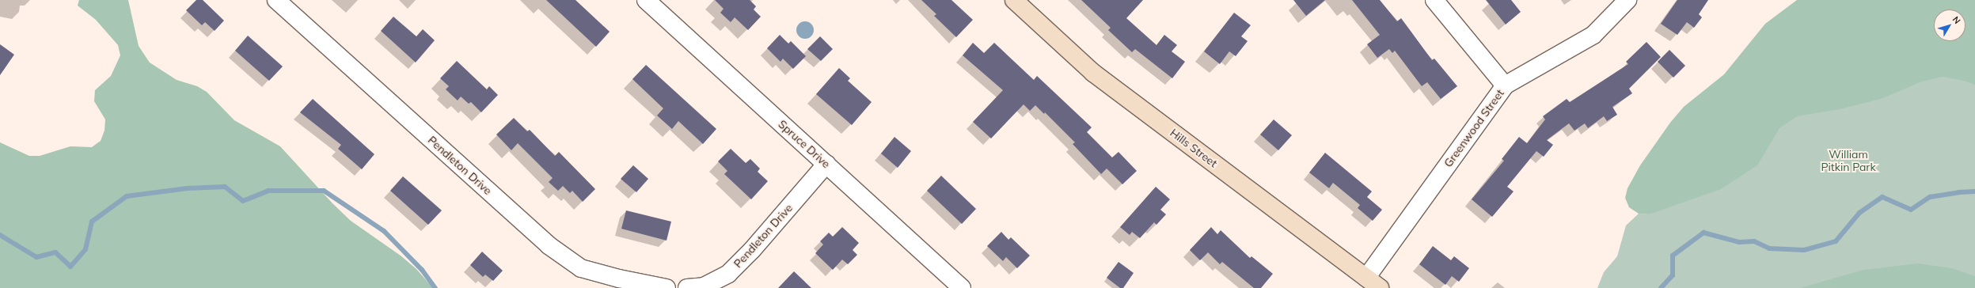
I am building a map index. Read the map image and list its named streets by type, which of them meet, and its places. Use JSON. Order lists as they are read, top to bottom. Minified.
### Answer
{"streets":{"street":["Greenwood Street","Spruce Drive","Hills Street","Pendleton Drive"]},"crossings":[["Greenwood Street","Hills Street"],["Spruce Drive","Pendleton Drive"]],"parks":["William Pitkin Park"],"north":"top right"}
